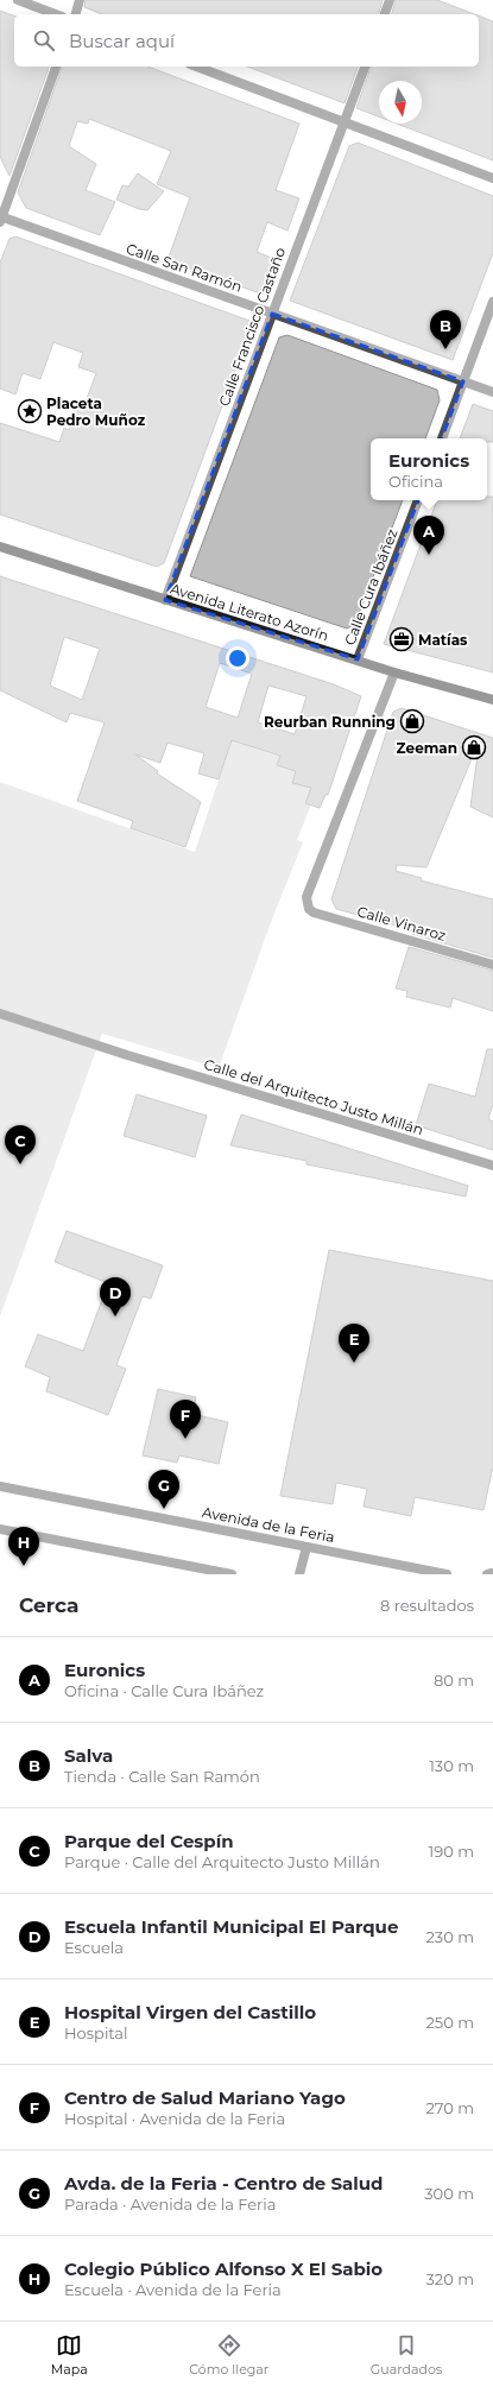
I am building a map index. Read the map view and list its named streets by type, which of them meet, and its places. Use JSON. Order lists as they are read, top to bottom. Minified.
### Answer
{"streets":{"main road":["Avenida Literato Azorín"],"street":["Calle San Ramón","Calle Francisco Castaño","Calle Cura Ibáñez","Calle Vinaroz","Calle del Arquitecto Justo Millán","Avenida de la Feria"]},"crossings":[["Calle San Ramón","Calle Francisco Castaño"],["Calle Francisco Castaño","Avenida Literato Azorín"],["Calle Cura Ibáñez","Avenida Literato Azorín"],["Avenida Literato Azorín","Calle Vinaroz"]],"places":{"place":["Placeta Pedro Muñoz"],"office":["Matías"],"shop":["Reurban Running","Zeeman"]},"north":"bottom","page":{"search":"Buscar aquí","pins":["B","A","C","D","E","F","G","H"],"popup":["Euronics","Oficina"],"heading":["Cerca","8 resultados"],"list":[{"mark":"A","name":"Euronics","note":"Oficina · Calle Cura Ibáñez","value":"80 m"},{"mark":"B","name":"Salva","note":"Tienda · Calle San Ramón","value":"130 m"},{"mark":"C","name":"Parque del Cespín","note":"Parque · Calle del Arquitecto Justo Millán","value":"190 m"},{"mark":"D","name":"Escuela Infantil Municipal El Parque","note":"Escuela","value":"230 m"},{"mark":"E","name":"Hospital Virgen del Castillo","note":"Hospital","value":"250 m"},{"mark":"F","name":"Centro de Salud Mariano Yago","note":"Hospital · Avenida de la Feria","value":"270 m"},{"mark":"G","name":"Avda. de la Feria - Centro de Salud","note":"Parada · Avenida de la Feria","value":"300 m"},{"mark":"H","name":"Colegio Público Alfonso X El Sabio","note":"Escuela · Avenida de la Feria","value":"320 m"}],"nav":["Mapa","Cómo llegar","Guardados"]}}
